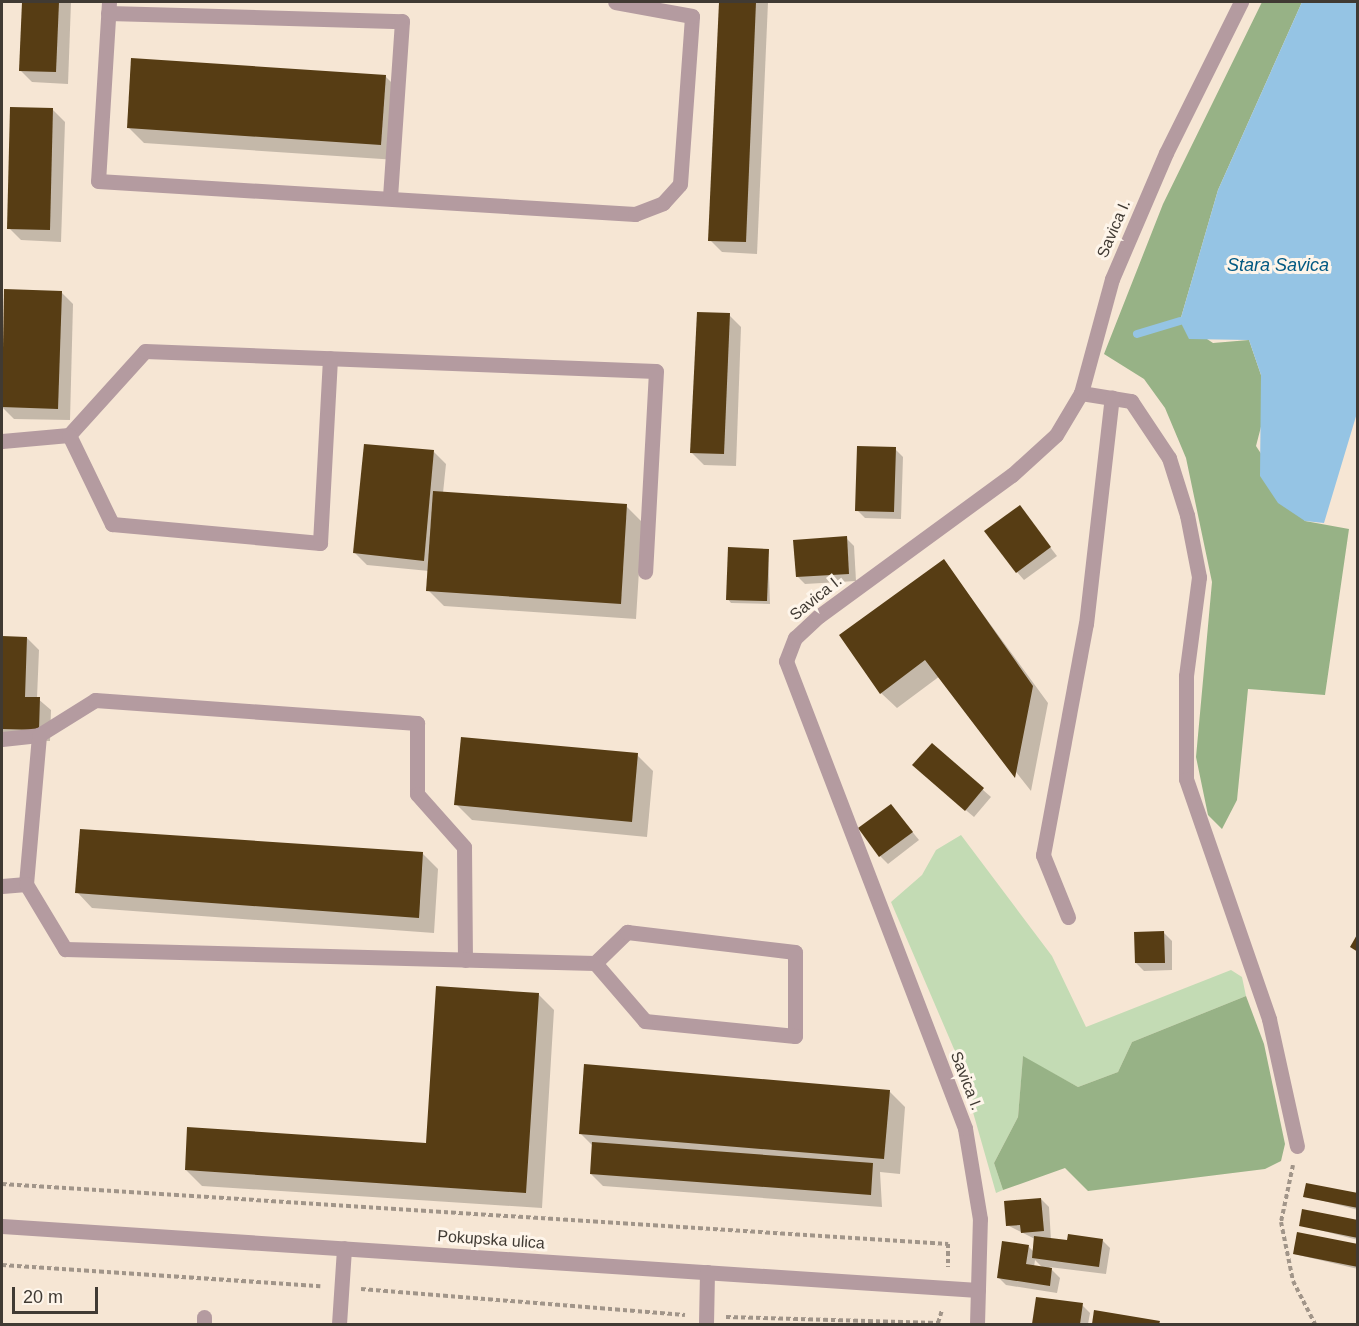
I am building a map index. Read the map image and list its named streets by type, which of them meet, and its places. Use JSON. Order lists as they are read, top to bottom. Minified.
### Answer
{"streets":{"street":["Savica I.","Pokupska ulica"]},"crossings":[["Savica I.","Pokupska ulica"]],"water":["Stara Savica"],"scale_bar":"20 m"}
